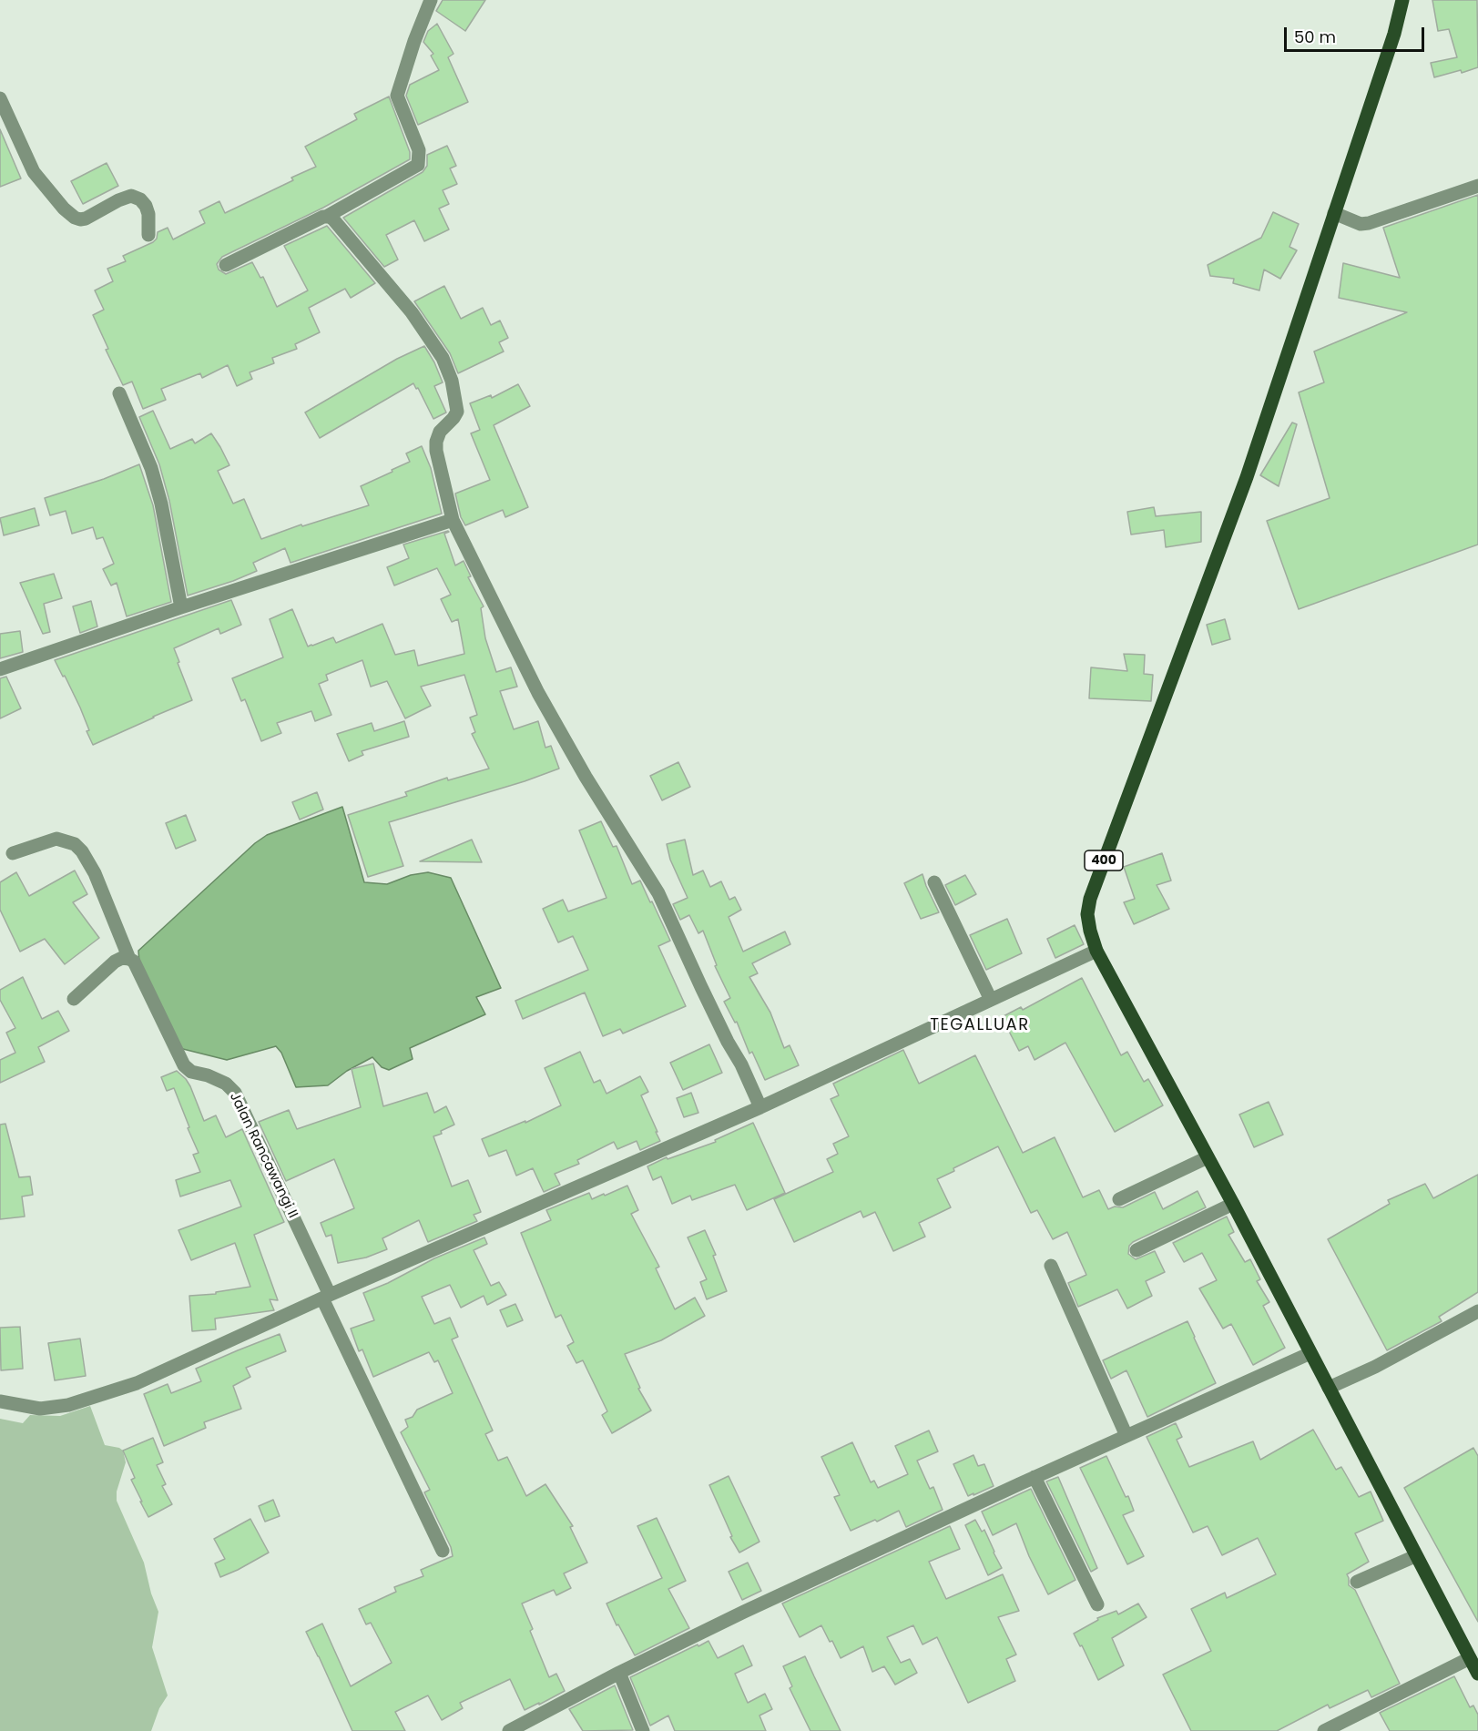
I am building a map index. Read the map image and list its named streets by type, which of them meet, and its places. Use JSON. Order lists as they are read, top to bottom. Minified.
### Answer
{"streets":{"main road":["400"],"street":["Jalan Rancawangi II"]},"districts":["TEGALLUAR"],"scale_bar":"50 m"}
